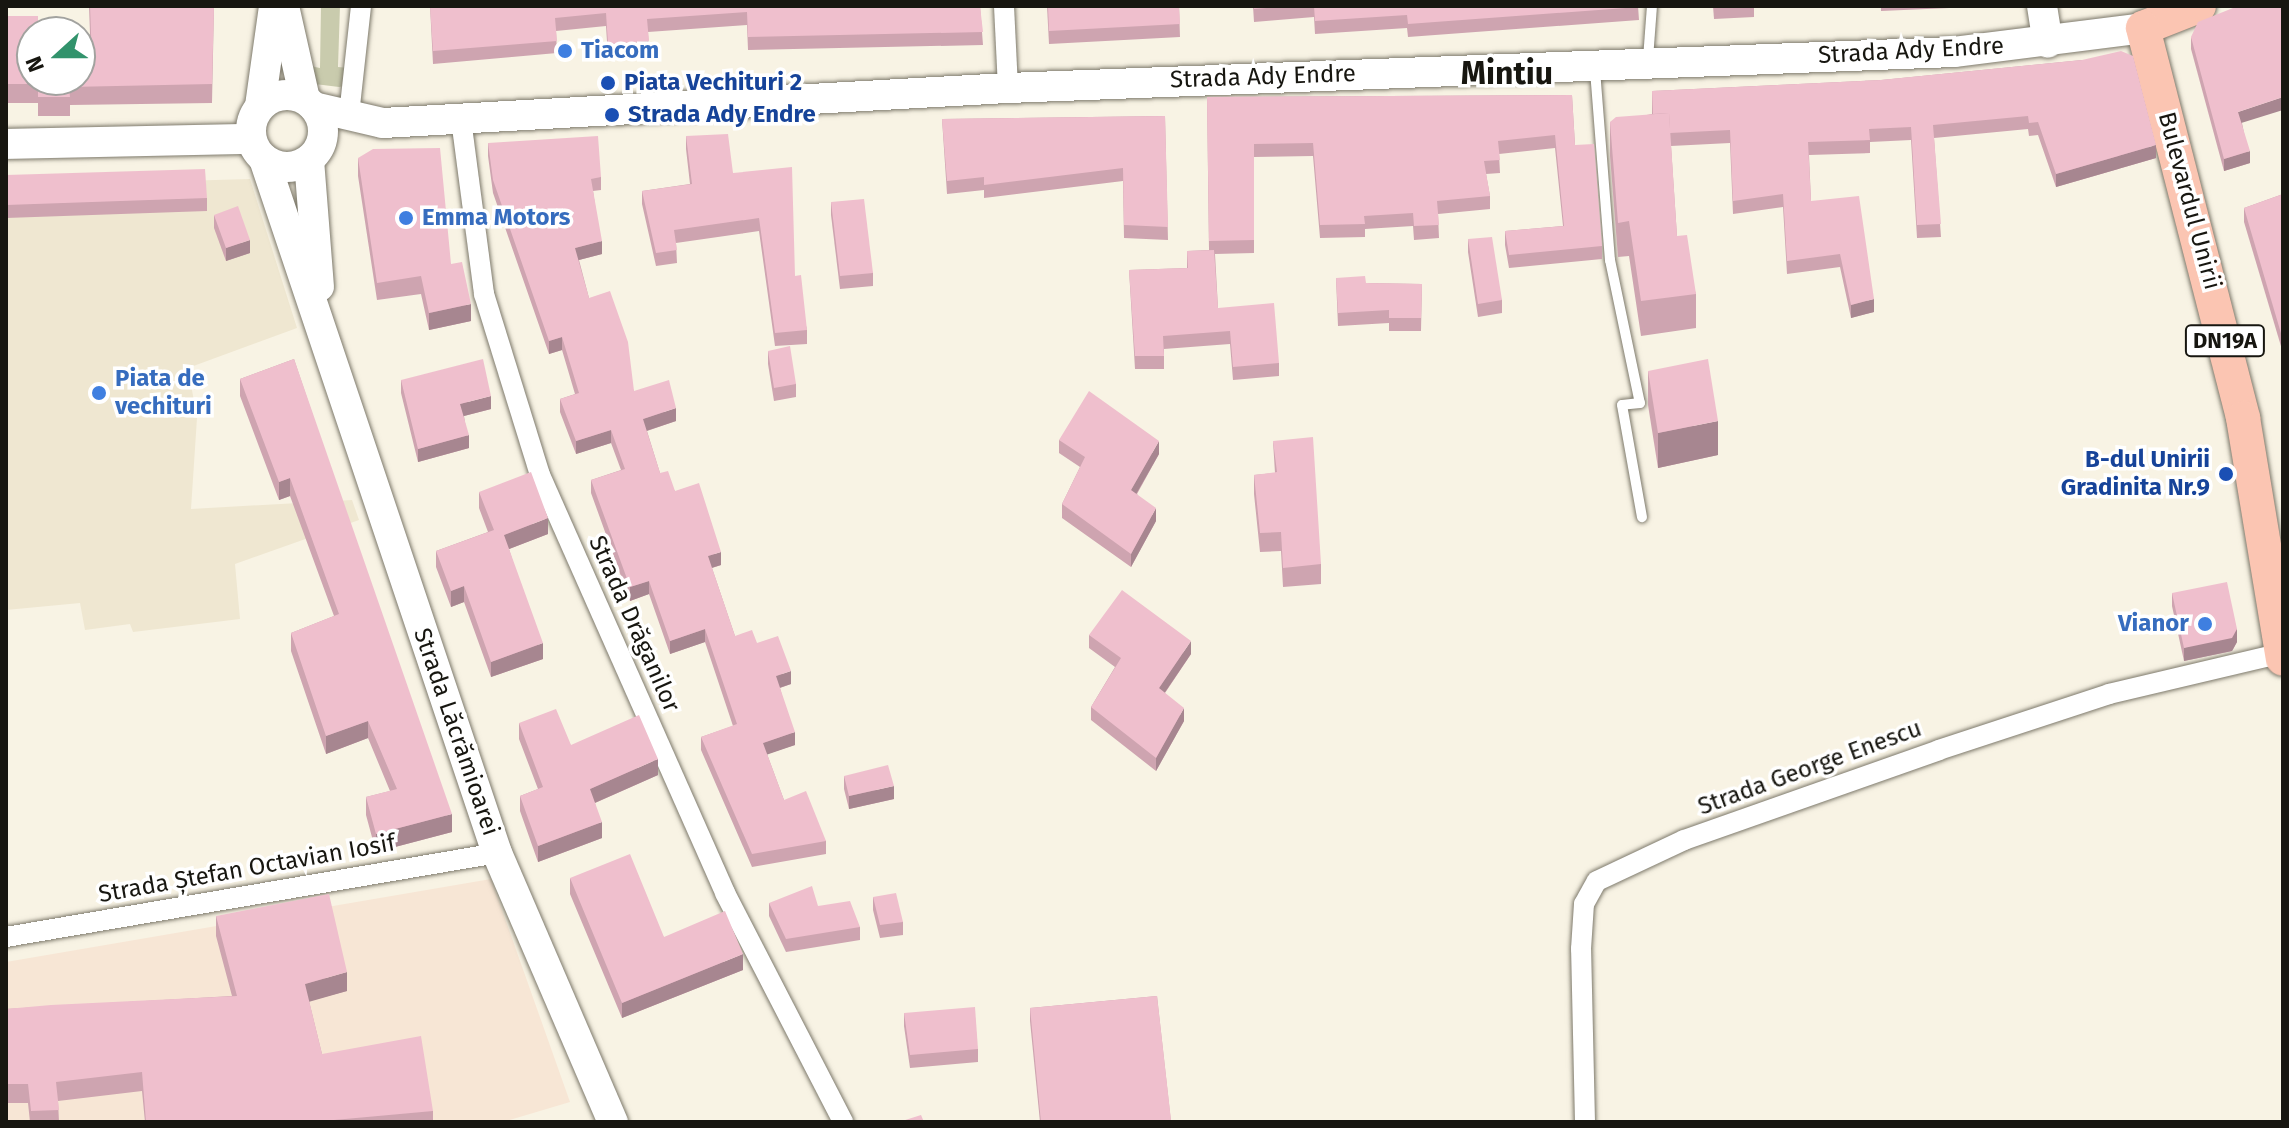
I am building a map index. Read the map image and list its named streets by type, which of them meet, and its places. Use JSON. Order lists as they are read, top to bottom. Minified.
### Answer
{"streets":{"main road":["Strada Ady Endre","Bulevardul Unirii","DN19A","Strada Lăcrămioarei"],"street":["Strada Drăganilor","Strada George Enescu","Strada Ștefan Octavian Iosif"]},"crossings":[["Strada Ady Endre","Bulevardul Unirii"],["Strada Ady Endre","Strada Drăganilor"],["Strada Ady Endre","Strada Lăcrămioarei"],["Bulevardul Unirii","Strada George Enescu"],["Strada Lăcrămioarei","Strada Ștefan Octavian Iosif"]],"districts":["Mintiu"],"places":["Tiacom","Piata Vechituri 2","Strada Ady Endre","Emma Motors","Piata de vechituri","B-dul Unirii Gradinita Nr.9","Vianor"],"north":"left"}
